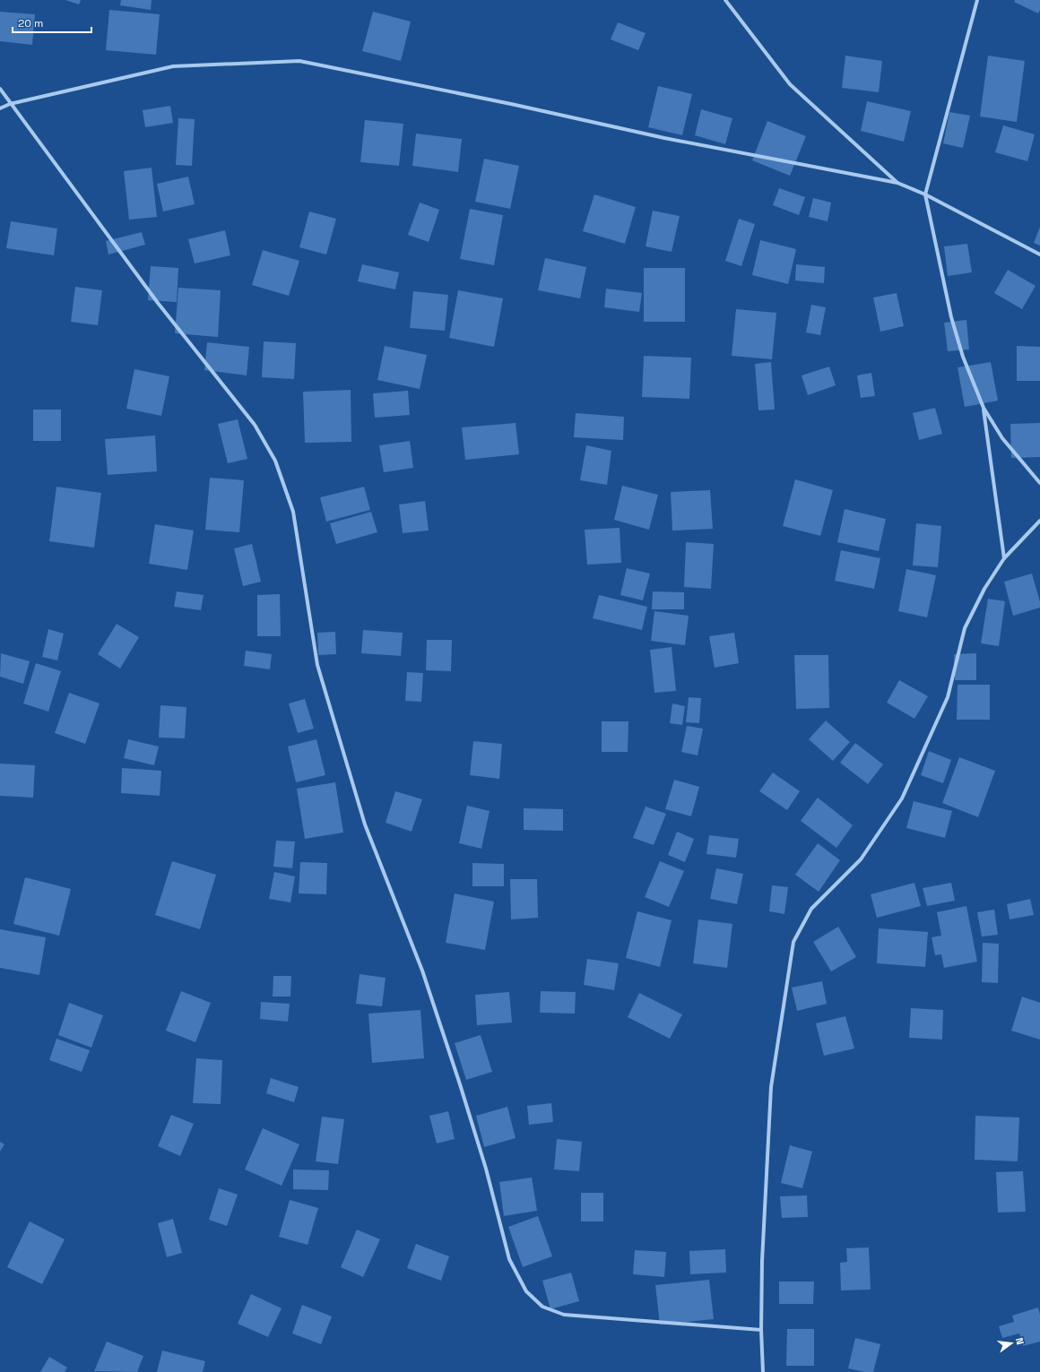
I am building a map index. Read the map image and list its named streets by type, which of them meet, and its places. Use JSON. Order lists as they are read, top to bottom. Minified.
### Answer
{"scale_bar":"20 m","north":"right"}
